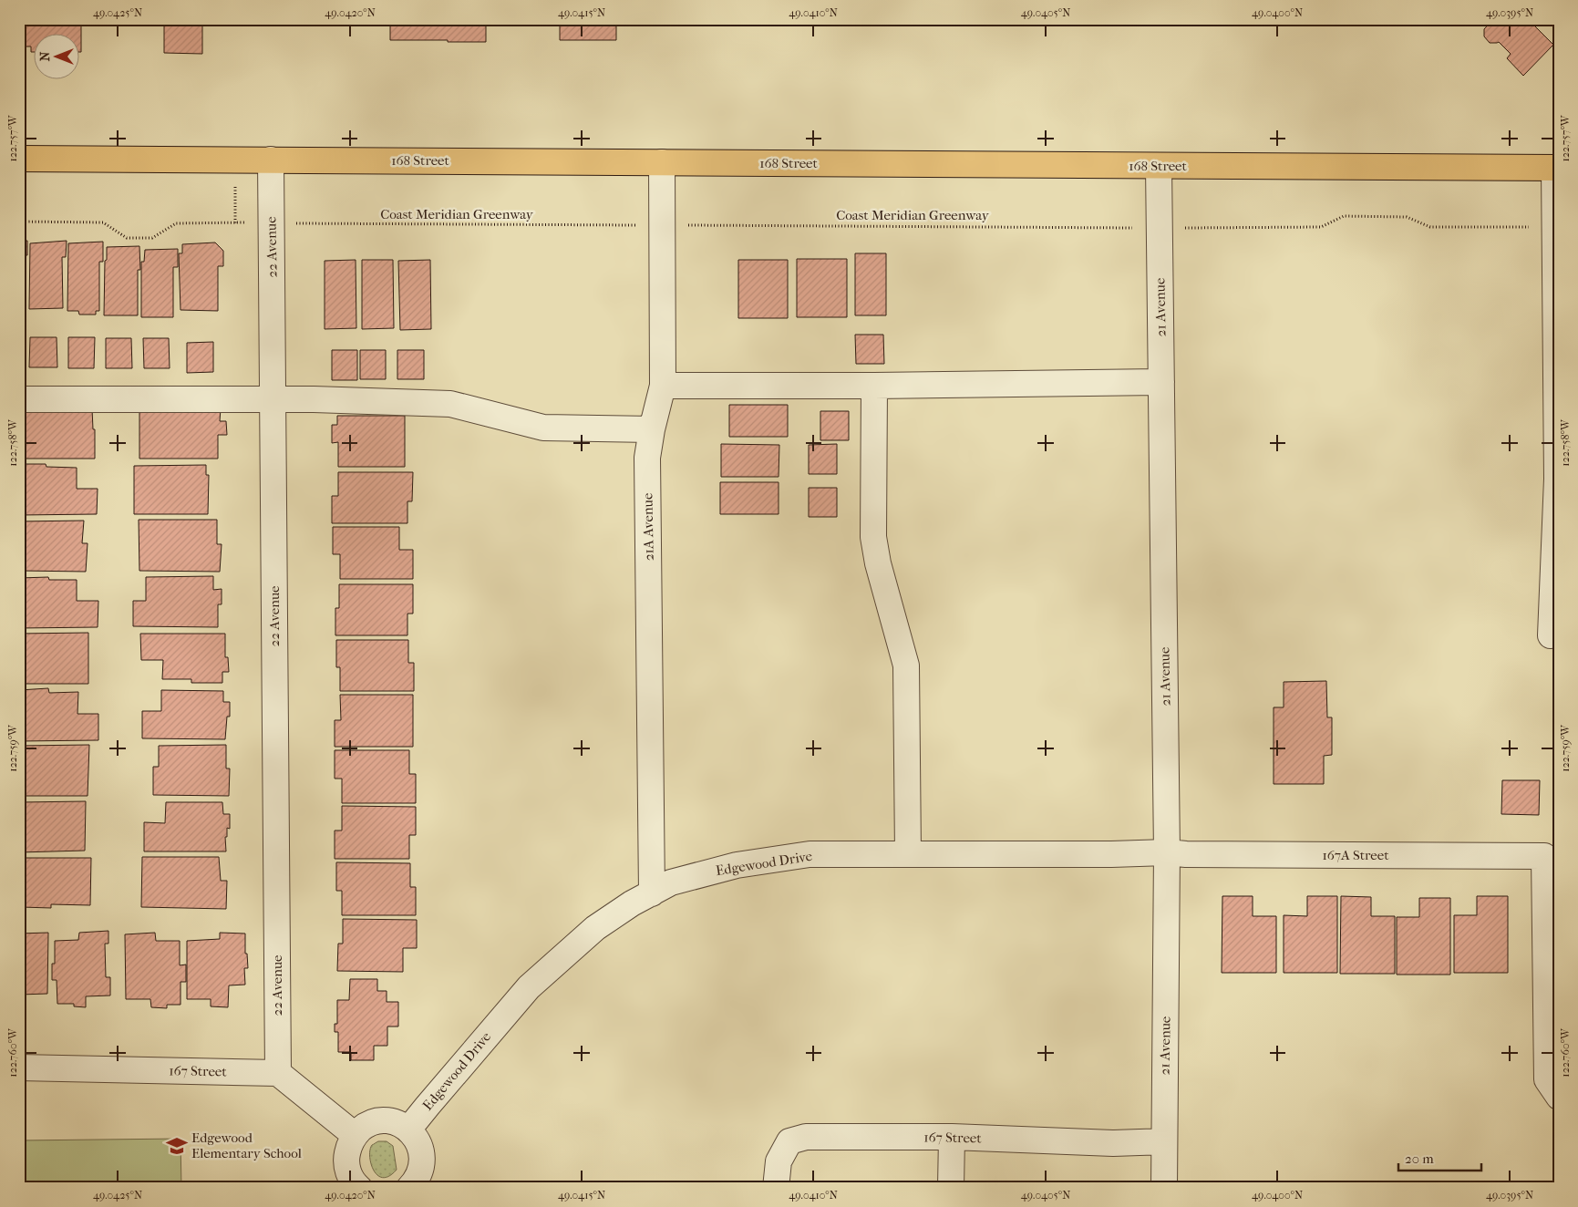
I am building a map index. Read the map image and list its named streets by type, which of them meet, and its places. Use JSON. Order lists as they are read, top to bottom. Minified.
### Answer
{"streets":{"main road":["168 Street"],"street":["22 Avenue","21 Avenue","21A Avenue","167A Street","Edgewood Drive","167 Street"],"path":["Coast Meridian Greenway"]},"crossings":[["168 Street","22 Avenue"],["168 Street","21 Avenue"],["168 Street","21A Avenue"],["22 Avenue","167 Street"],["21 Avenue","167A Street"],["21 Avenue","Edgewood Drive"],["21 Avenue","167 Street"],["21A Avenue","Edgewood Drive"],["167A Street","Edgewood Drive"]],"places":{"school or university":["Edgewood Elementary School"]},"scale_bar":"20 m","north":"left","coordinates":["49.0425°N","49.0420°N","49.0415°N","49.0410°N","49.0405°N","49.0400°N","49.0395°N","122.757°W","122.758°W","122.759°W","122.760°W"]}
